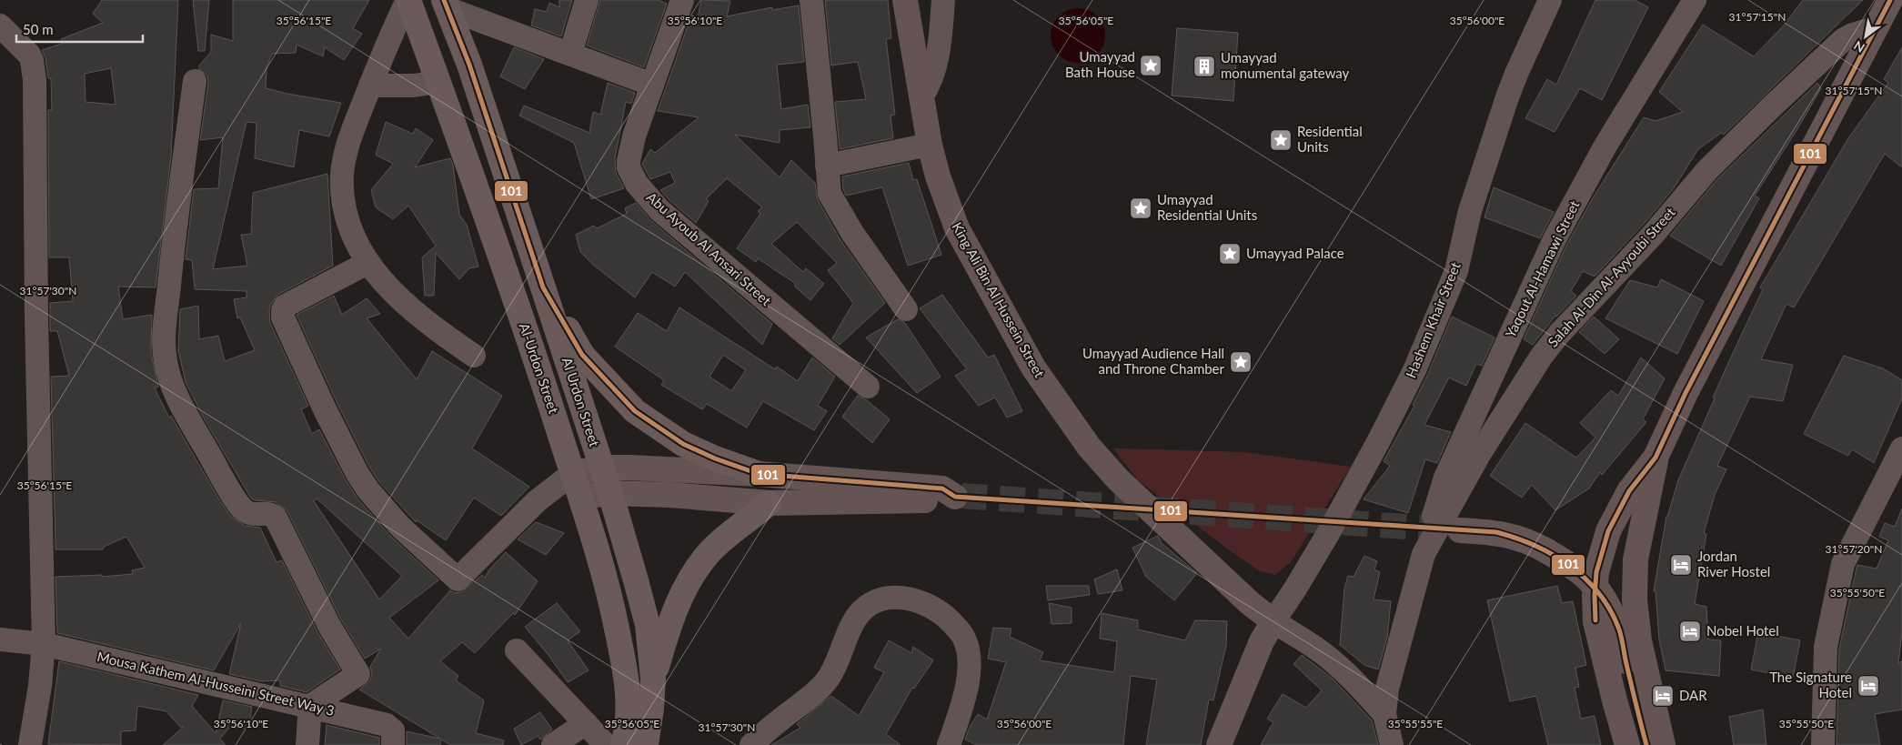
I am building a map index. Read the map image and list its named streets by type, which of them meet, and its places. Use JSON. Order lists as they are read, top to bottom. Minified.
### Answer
{"streets":{"highway":["Al-Urdon Street","Al Urdon Street"],"main road":["King Ali Bin Al Hussein Street"],"street":["Abu Ayoub Al Ansari Street","Yaqout Al-Hamawi Street","Salah Al-Din Al-Ayyoubi Street","Hashem Khair Street","Mousa Kathem Al-Husseini Street Way 3"]},"crossings":[["Yaqout Al-Hamawi Street","Salah Al-Din Al-Ayyoubi Street"],["Salah Al-Din Al-Ayyoubi Street","King Ali Bin Al Hussein Street"],["Salah Al-Din Al-Ayyoubi Street","Hashem Khair Street"],["King Ali Bin Al Hussein Street","Hashem Khair Street"]],"places":{"place":["Umayyad Bath House","Residential Units","Umayyad Residential Units","Umayyad Palace","Umayyad Audience Hall and Throne Chamber"],"building":["Umayyad monumental gateway"],"hotel":["Jordan River Hostel","Nobel Hotel","The Signature Hotel","DAR"]},"lines":["transit line 101"],"scale_bar":"50 m","north":"bottom left","coordinates":["31°57'15\"N","35°56'15\"E","35°56'10\"E","35°56'05\"E","35°56'00\"E","31°57'30\"N","31°57'20\"N","35°55'50\"E","35°55'55\"E"]}
